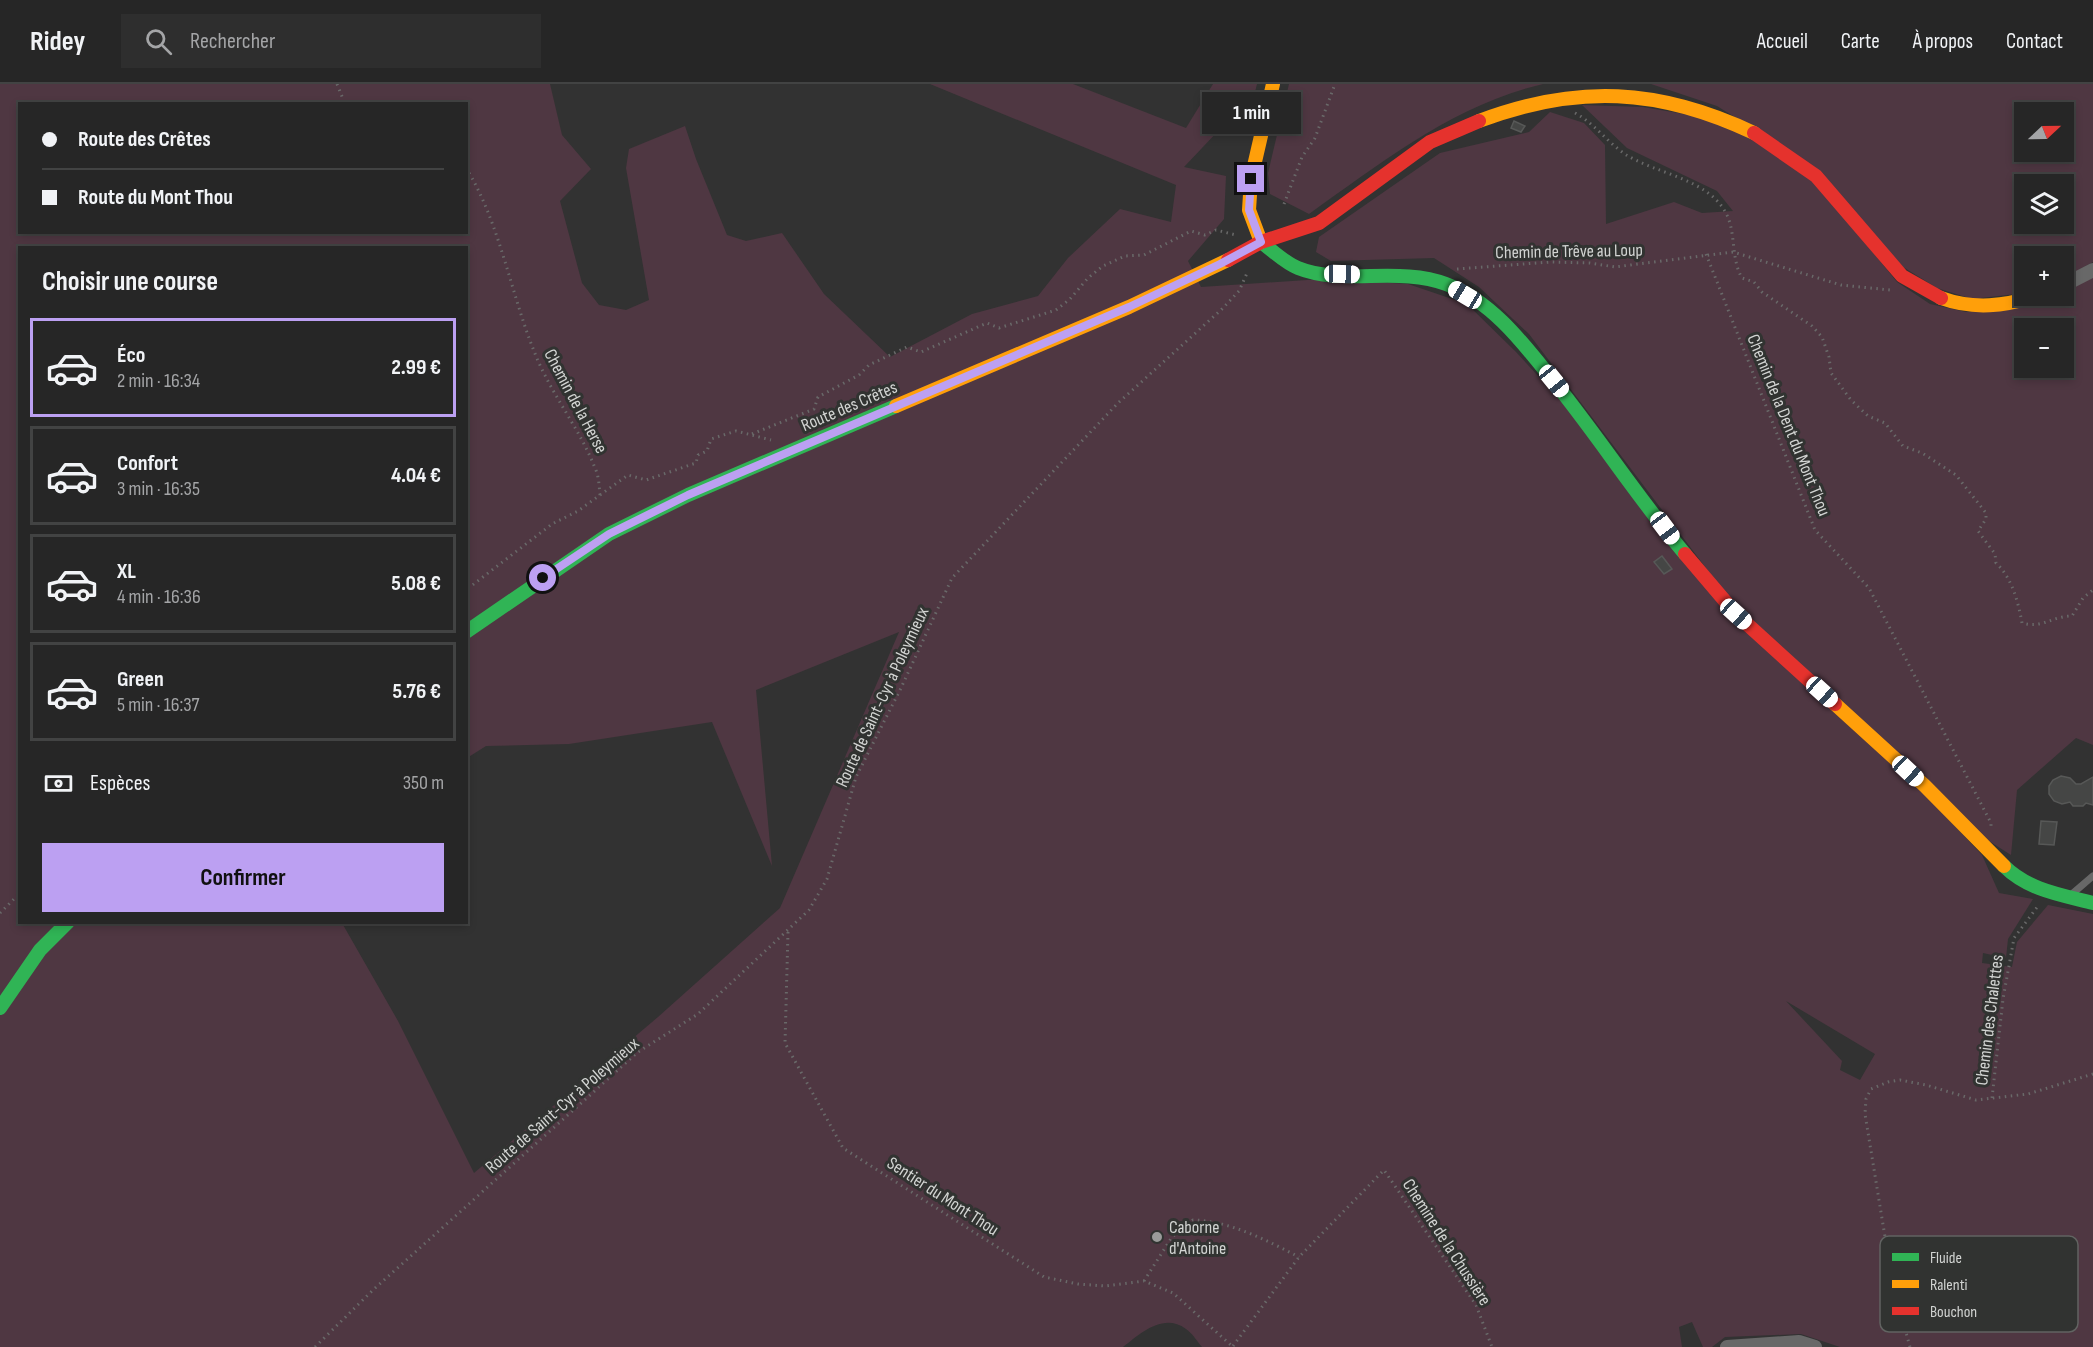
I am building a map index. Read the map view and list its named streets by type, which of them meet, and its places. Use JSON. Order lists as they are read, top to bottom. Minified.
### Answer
{"streets":{"street":["Route des Crêtes"],"path":["Chemin de Trêve au Loup","Chemin de la Herse","Chemin de la Dent du Mont Thou","Route de Saint-Cyr à Poleymieux","Chemin des Chalettes","Sentier du Mont Thou","Chemine de la Chussière"]},"crossings":[["Chemin de Trêve au Loup","Chemin de la Dent du Mont Thou"],["Route des Crêtes","Route de Saint-Cyr à Poleymieux"],["Route de Saint-Cyr à Poleymieux","Sentier du Mont Thou"],["Sentier du Mont Thou","Chemine de la Chussière"]],"places":["Caborne d'Antoine"],"legend":["Fluide","Ralenti","Bouchon"],"north":"right","page":{"header":"Ridey","search":"Rechercher","nav":["Accueil","Carte","À propos","Contact"],"bubble":"1 min","map_buttons":["+","−"],"banner":["Route des Crêtes","Route du Mont Thou"],"heading":"Choisir une course","list":[{"name":"Éco","note":"2 min · 16:34","value":"2.99 €"},{"name":"Confort","note":"3 min · 16:35","value":"4.04 €"},{"name":"XL","note":"4 min · 16:36","value":"5.08 €"},{"name":"Green","note":"5 min · 16:37","value":"5.76 €"}],"pay":["Espèces","350 m"],"buttons":"Confirmer"}}
